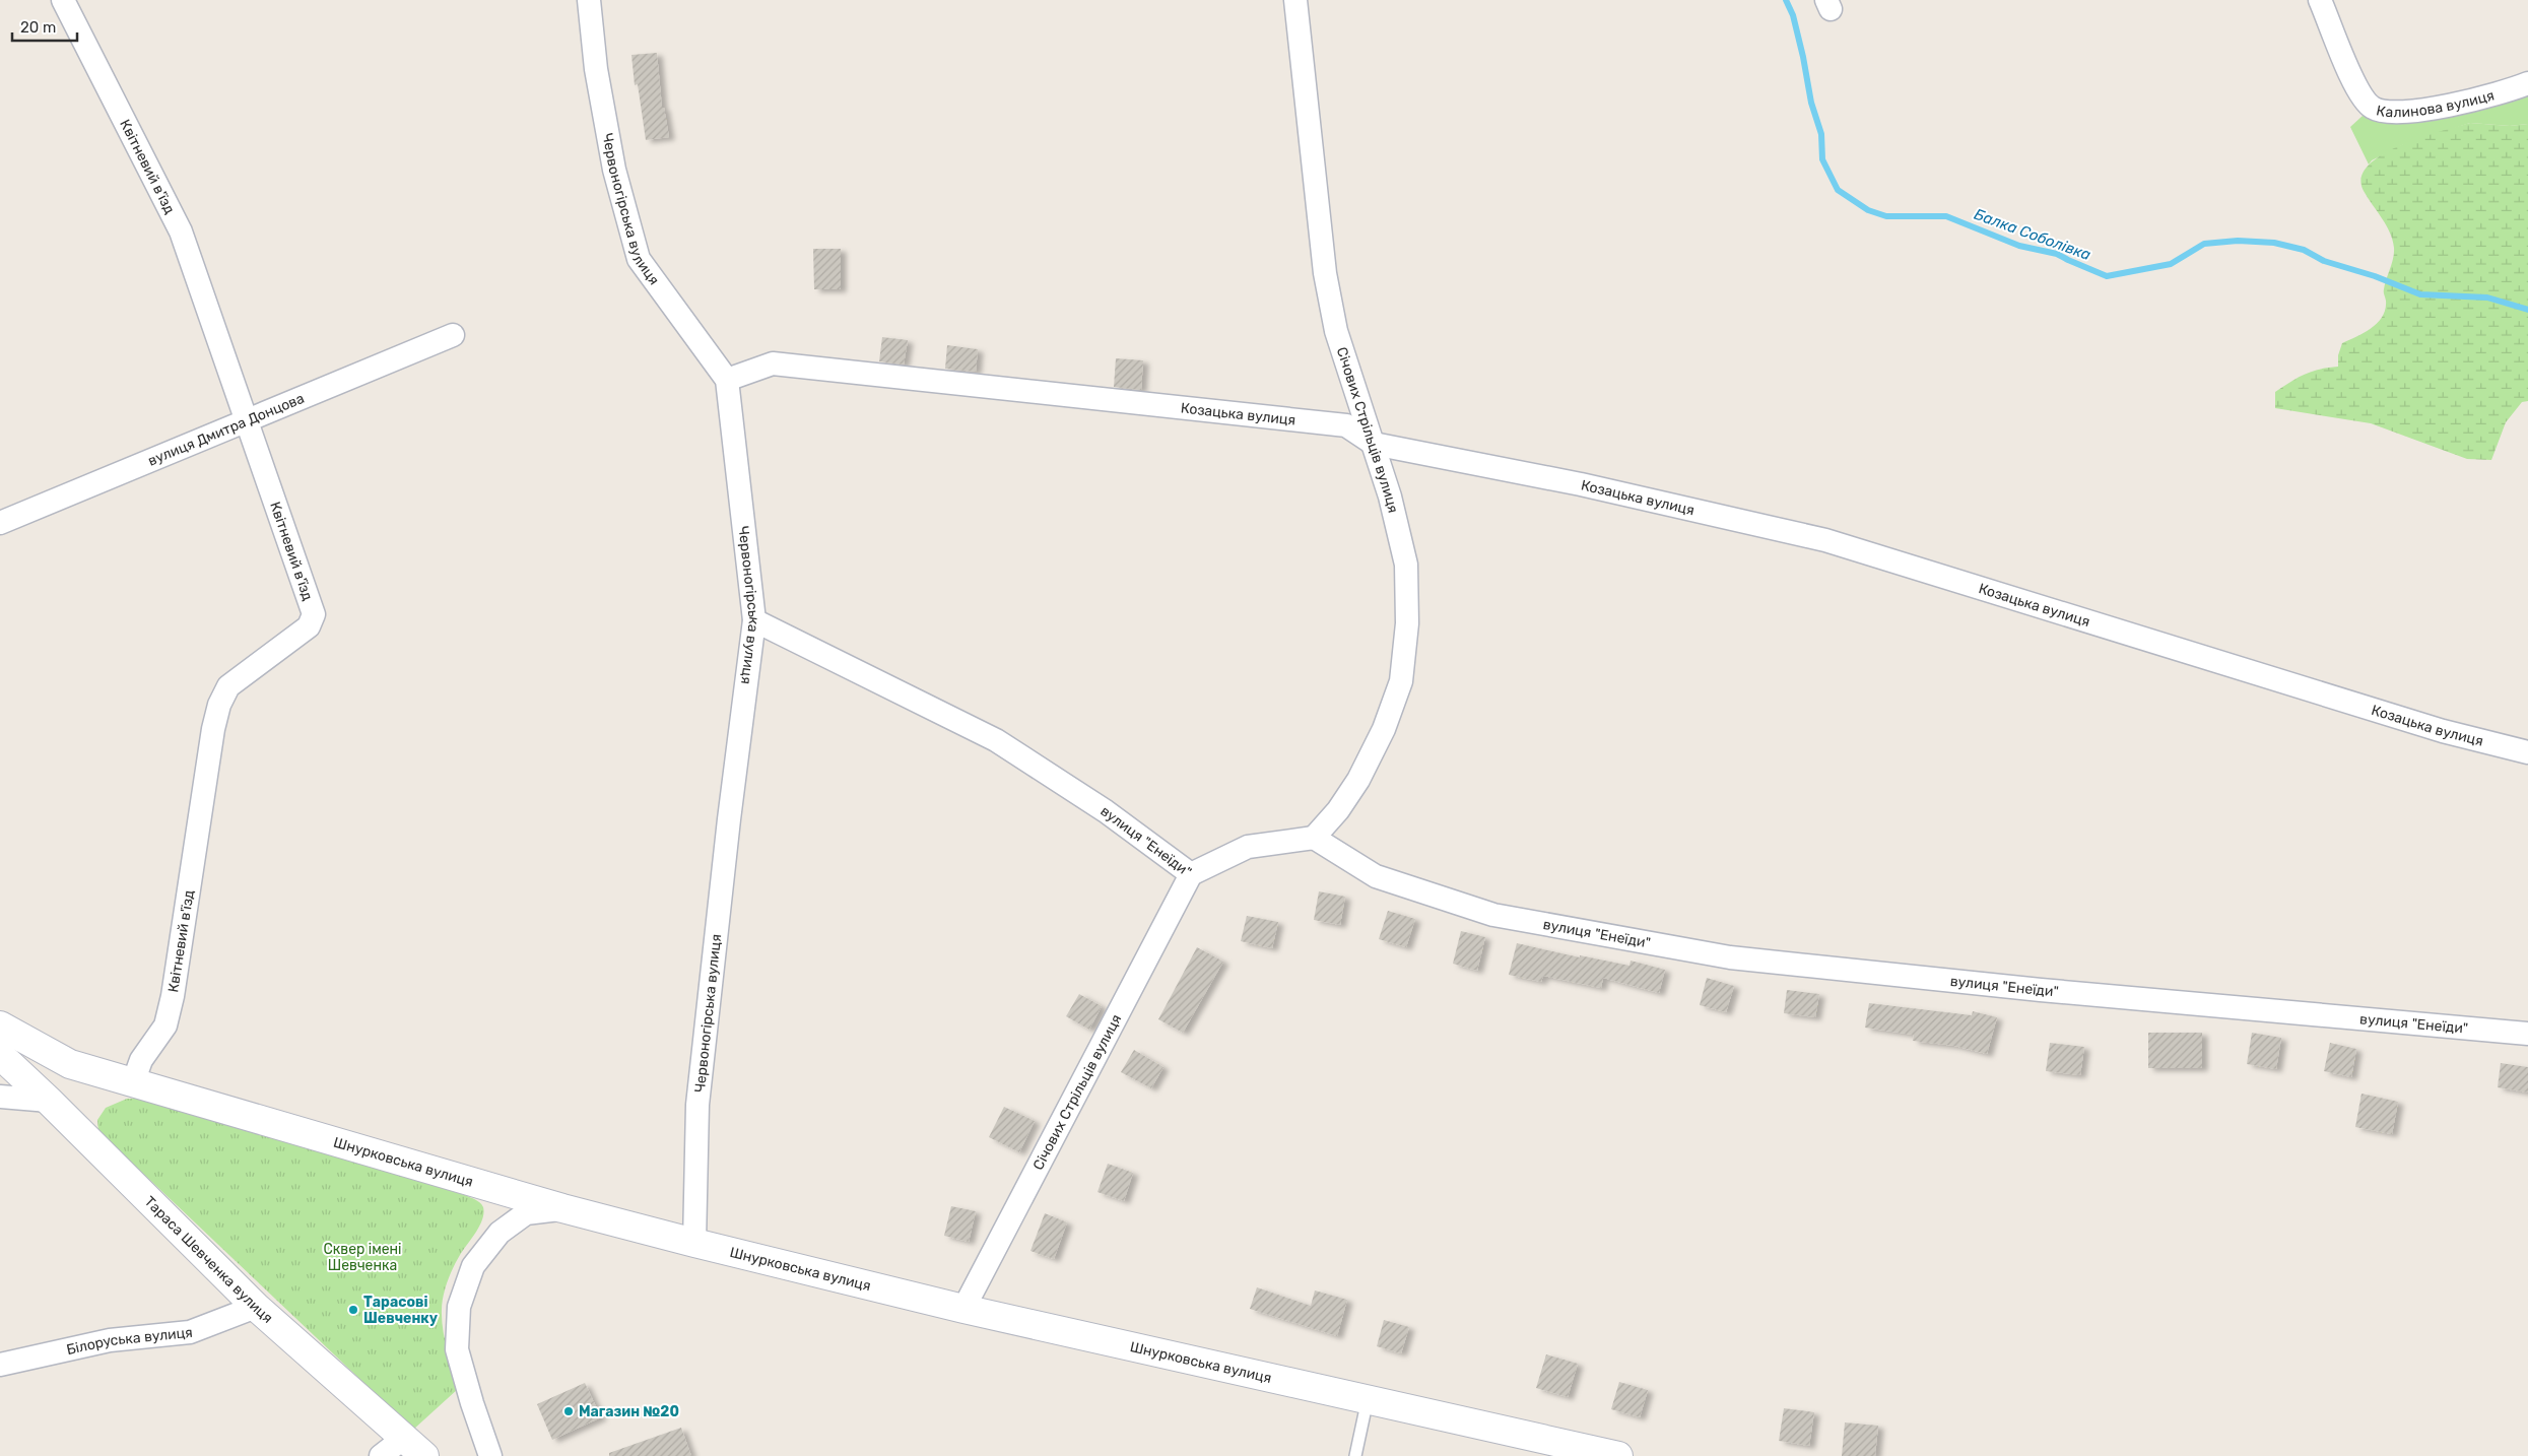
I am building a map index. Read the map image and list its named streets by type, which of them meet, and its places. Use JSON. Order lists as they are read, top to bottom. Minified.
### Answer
{"streets":{"street":["Калинова вулиця","Квітневий в'їзд","Червоногірська вулиця","Козацька вулиця","вулиця Дмитра Донцова","Січових Стрільців вулиця","вулиця \"Енеїди\"","Шнурковська вулиця","Тараса Шевченка вулиця","Білоруська вулиця"]},"crossings":[["Квітневий в'їзд","вулиця Дмитра Донцова"],["Квітневий в'їзд","Шнурковська вулиця"],["Червоногірська вулиця","Козацька вулиця"],["Червоногірська вулиця","вулиця \"Енеїди\""],["Червоногірська вулиця","Шнурковська вулиця"],["Козацька вулиця","Січових Стрільців вулиця"],["Січових Стрільців вулиця","вулиця \"Енеїди\""],["Січових Стрільців вулиця","Шнурковська вулиця"],["Тараса Шевченка вулиця","Білоруська вулиця"]],"water":["Балка Соболівка"],"parks":["Сквер імені Шевченка"],"places":["Тарасові Шевченку","Магазин №20"],"scale_bar":"20 m"}
